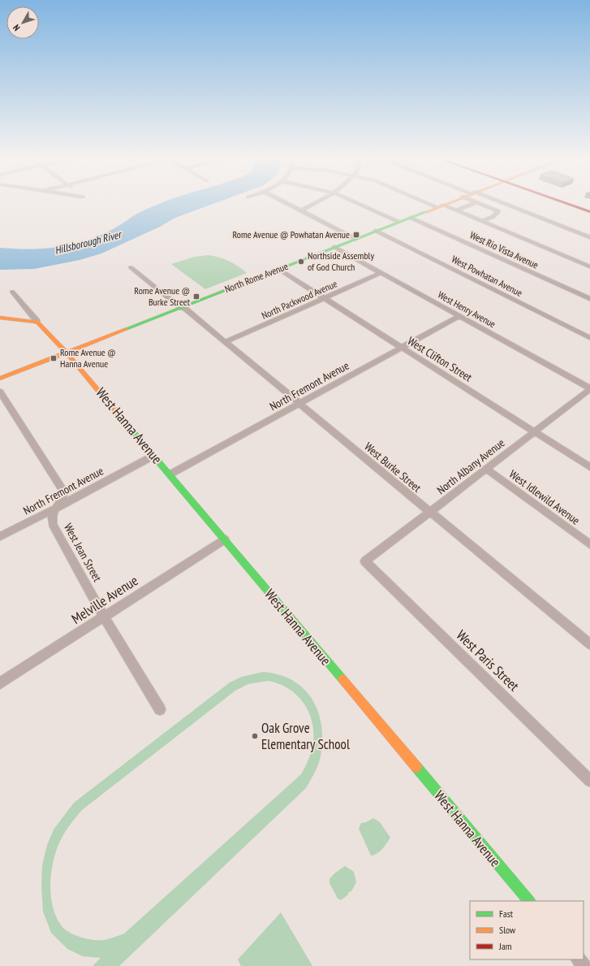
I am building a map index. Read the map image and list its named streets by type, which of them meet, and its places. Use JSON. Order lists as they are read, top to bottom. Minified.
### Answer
{"streets":{"street":["West Rio Vista Avenue","West Powhatan Avenue","North Rome Avenue","North Packwood Avenue","West Henry Avenue","West Clifton Street","North Fremont Avenue","West Hanna Avenue","North Albany Avenue","West Burke Street","West Idlewild Avenue","West Jean Street","Melville Avenue","West Paris Street"]},"crossings":[["West Rio Vista Avenue","North Rome Avenue"],["West Powhatan Avenue","North Rome Avenue"],["North Rome Avenue","West Henry Avenue"],["North Rome Avenue","West Clifton Street"],["North Rome Avenue","West Hanna Avenue"],["North Rome Avenue","West Burke Street"],["North Packwood Avenue","West Henry Avenue"],["North Packwood Avenue","West Clifton Street"],["North Packwood Avenue","West Burke Street"],["West Henry Avenue","North Fremont Avenue"],["West Henry Avenue","North Albany Avenue"],["West Clifton Street","North Fremont Avenue"],["West Clifton Street","North Albany Avenue"],["North Fremont Avenue","West Hanna Avenue"],["North Fremont Avenue","West Burke Street"],["North Fremont Avenue","West Jean Street"],["West Hanna Avenue","Melville Avenue"],["North Albany Avenue","West Burke Street"],["North Albany Avenue","West Idlewild Avenue"],["North Albany Avenue","West Paris Street"],["West Jean Street","Melville Avenue"]],"water":["Hillsborough River"],"places":{"transit":["Rome Avenue @ Powhatan Avenue","Rome Avenue @ Burke Street","Rome Avenue @ Hanna Avenue"],"other":["Northside Assembly of God Church","Oak Grove Elementary School"]},"legend":["Fast","Slow","Jam"],"north":"bottom left"}
